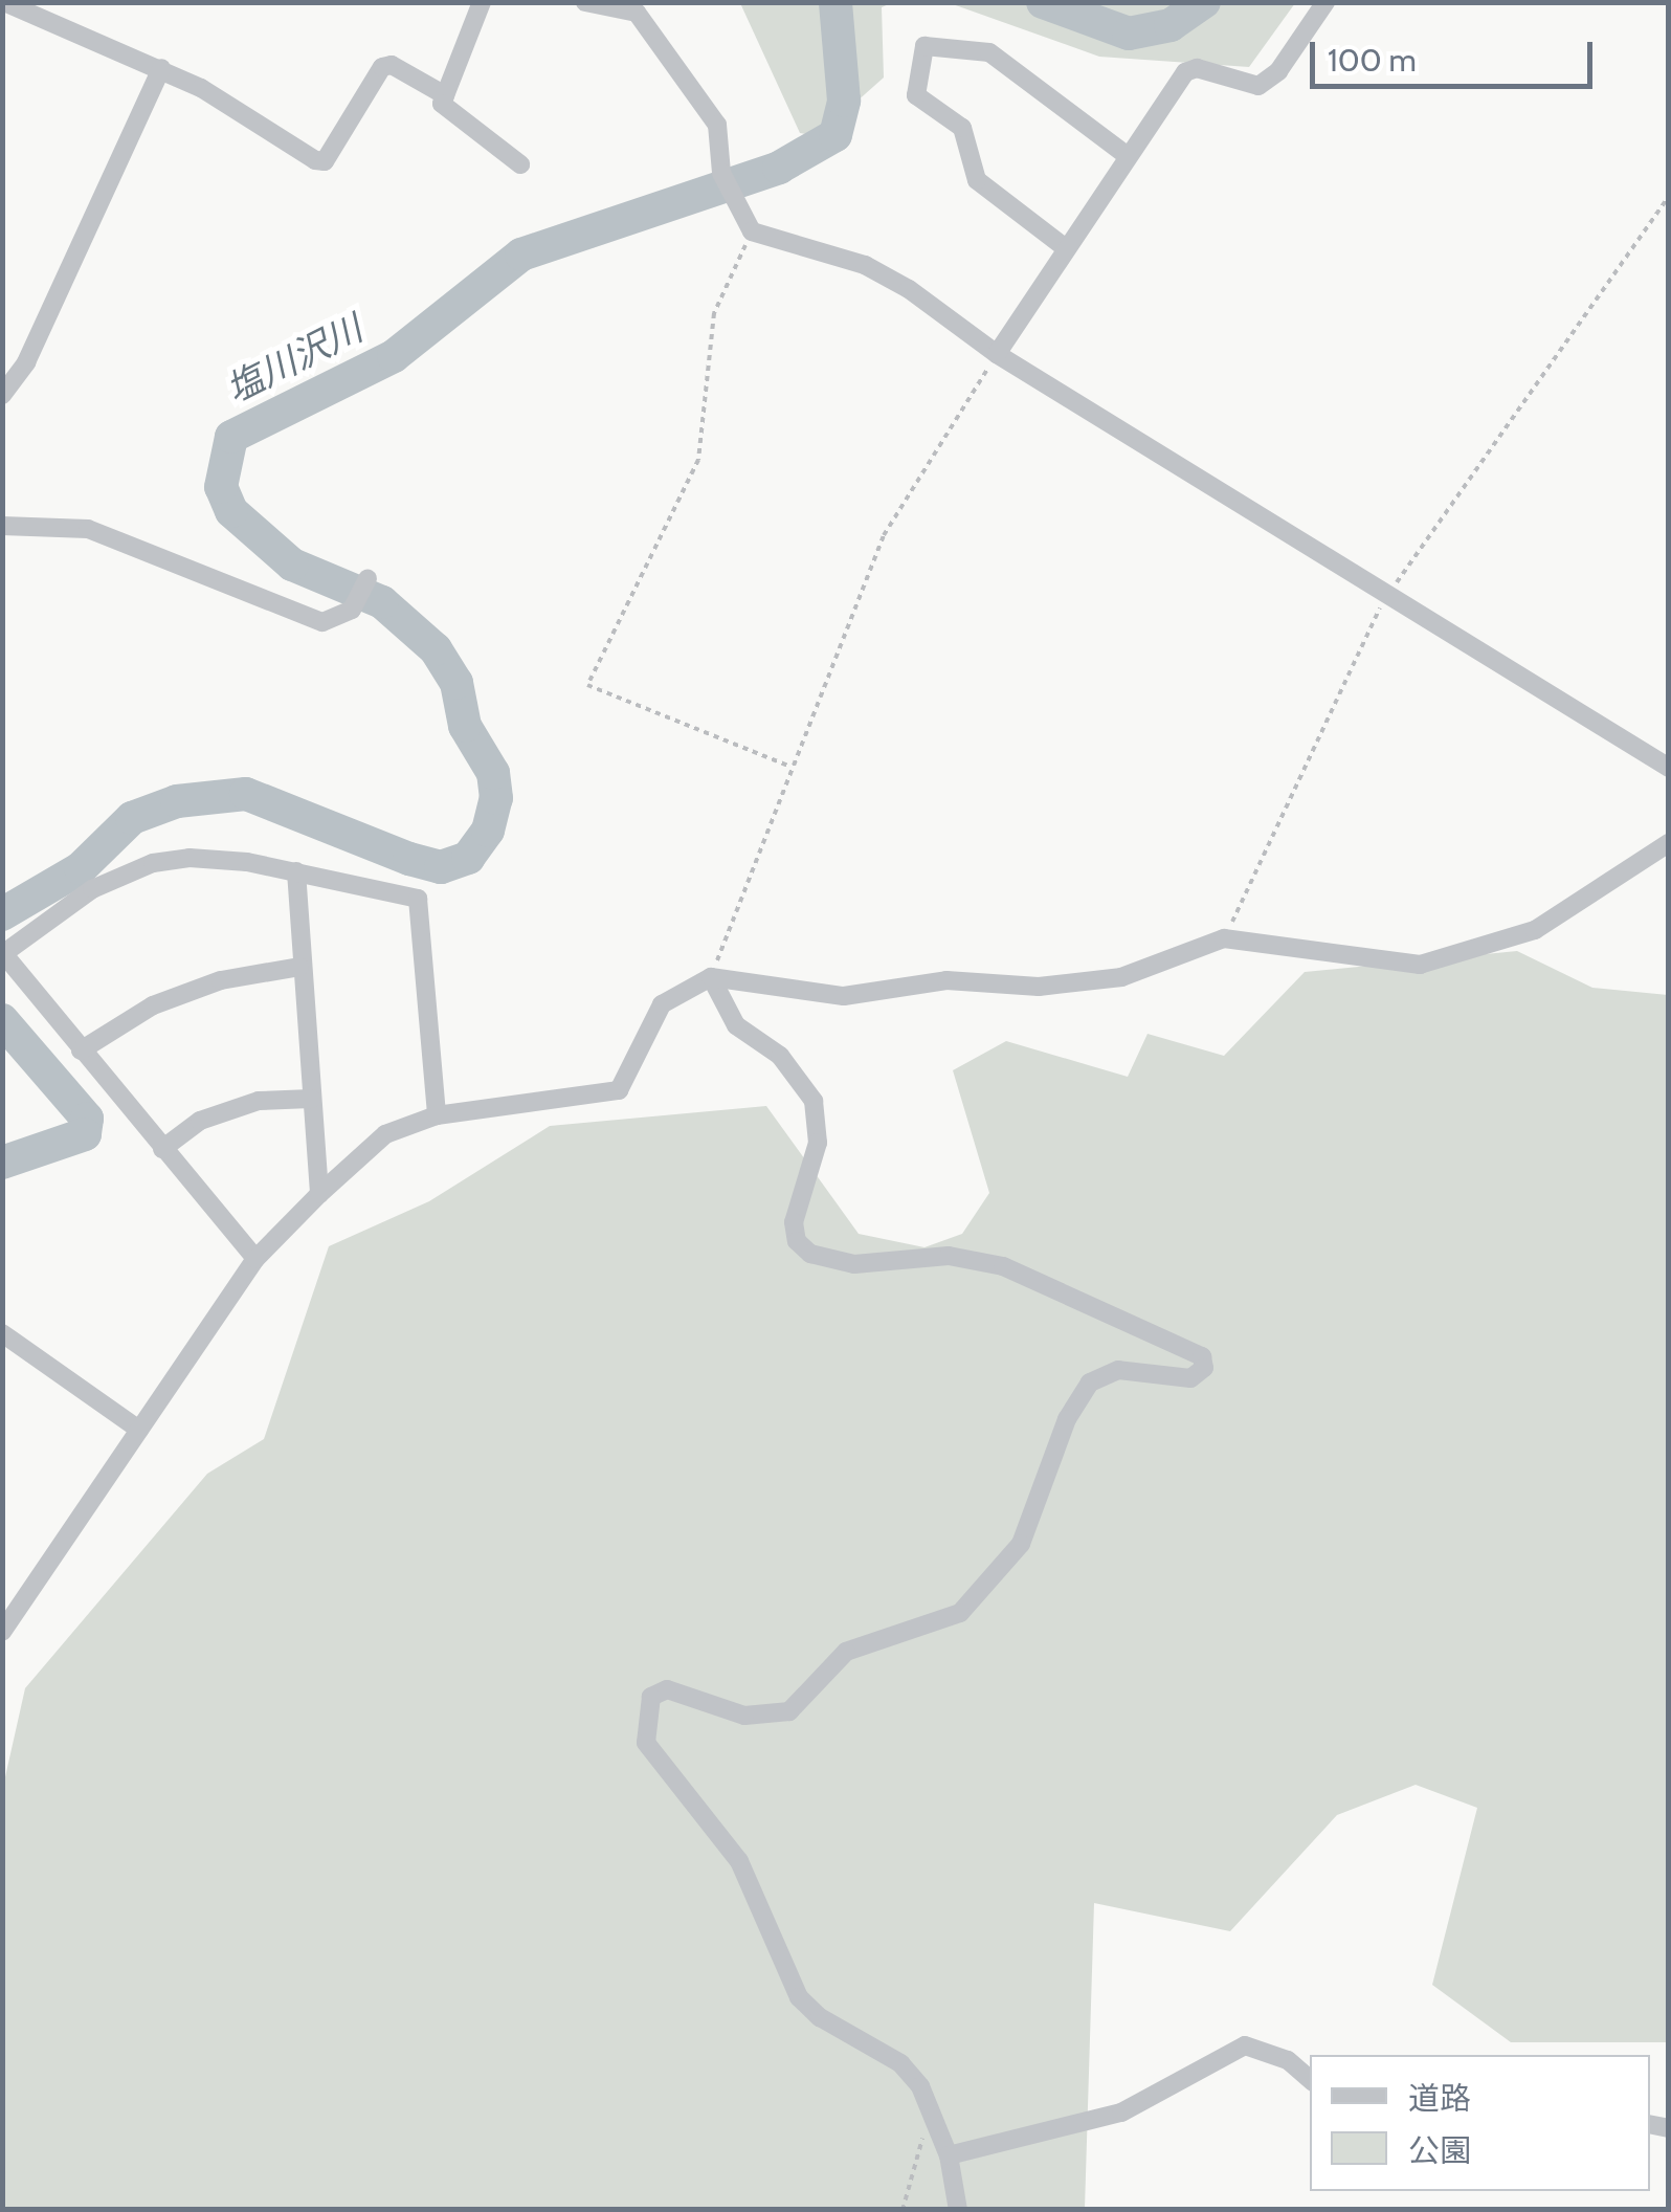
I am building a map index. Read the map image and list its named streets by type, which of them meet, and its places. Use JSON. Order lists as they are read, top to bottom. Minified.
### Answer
{"water":["塩川沢川"],"legend":["道路","公園"],"scale_bar":"100 m"}
